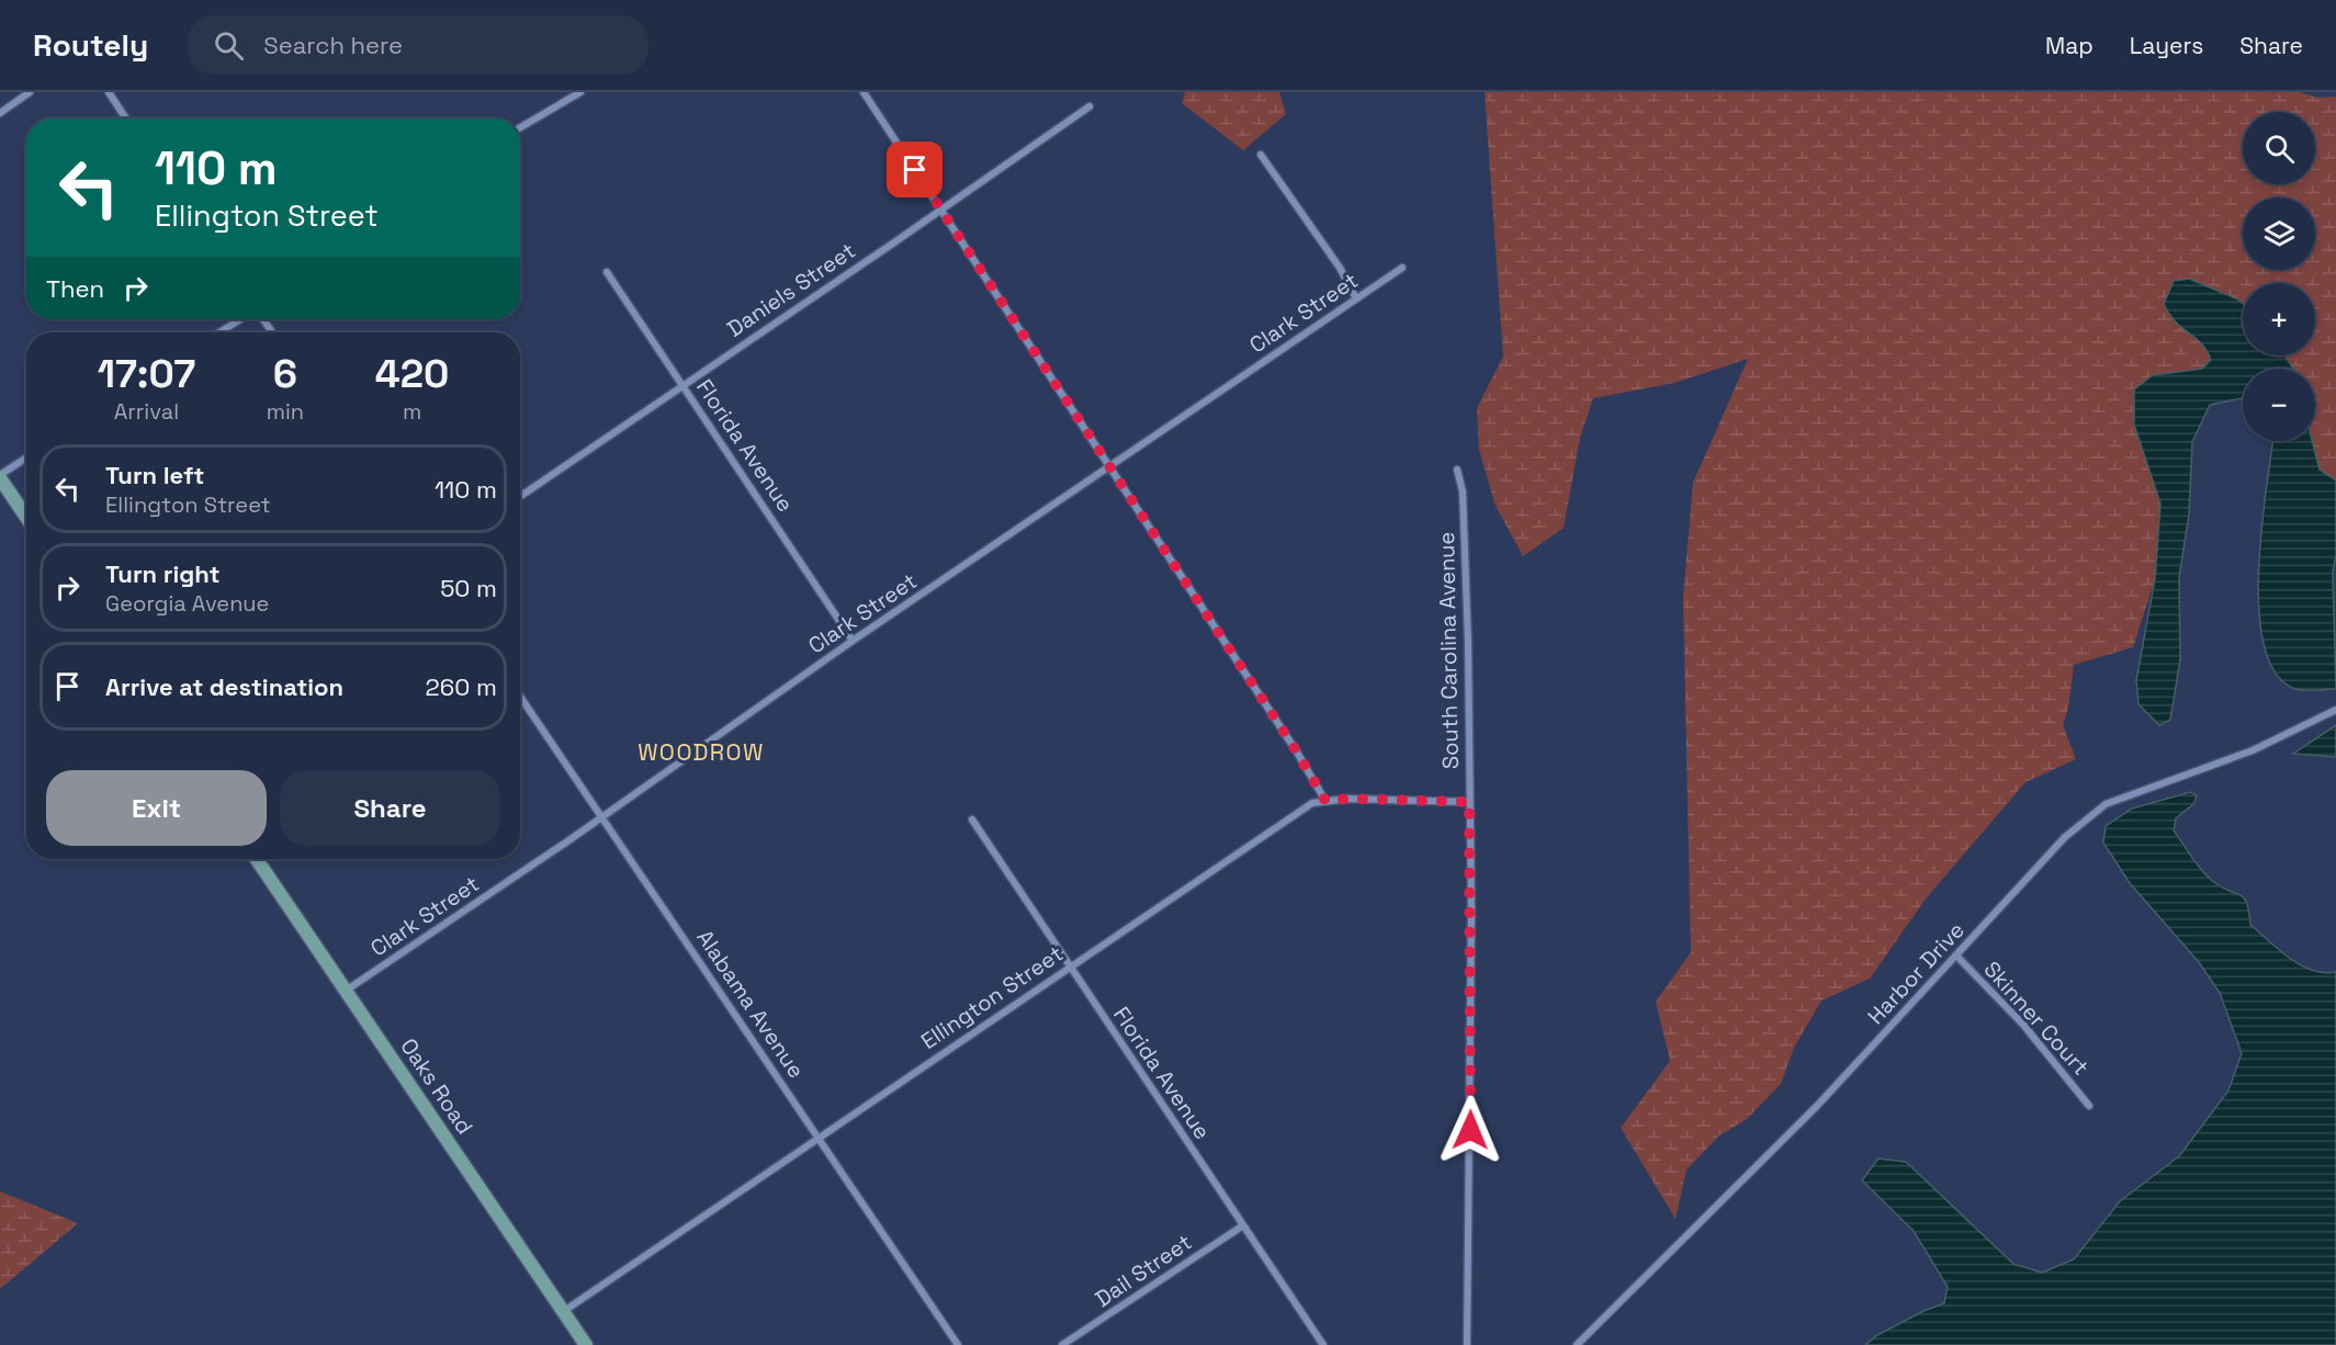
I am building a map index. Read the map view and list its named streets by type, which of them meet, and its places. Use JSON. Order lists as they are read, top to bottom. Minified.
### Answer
{"streets":{"street":["Daniels Street","Clark Street","Florida Avenue","South Carolina Avenue","Harbor Drive","Ellington Street","Alabama Avenue","Skinner Court","Oaks Road","Dail Street"]},"crossings":[["Daniels Street","Florida Avenue"],["Clark Street","Florida Avenue"],["Clark Street","Alabama Avenue"],["Clark Street","Oaks Road"],["Florida Avenue","Ellington Street"],["Florida Avenue","Dail Street"],["South Carolina Avenue","Ellington Street"],["Harbor Drive","Skinner Court"],["Ellington Street","Alabama Avenue"],["Ellington Street","Oaks Road"]],"districts":["WOODROW"],"page":{"header":"Routely","search":"Search here","nav":["Map","Layers","Share"],"map_buttons":["+","−"],"turn":["110 m","Ellington Street"],"then":"Then","eta":["17:07","Arrival","6","min","420","m"],"list":[{"name":"Turn left","note":"Ellington Street","value":"110 m"},{"name":"Turn right","note":"Georgia Avenue","value":"50 m"},{"name":"Arrive at destination","value":"260 m"}],"buttons":["Exit","Share"]}}
